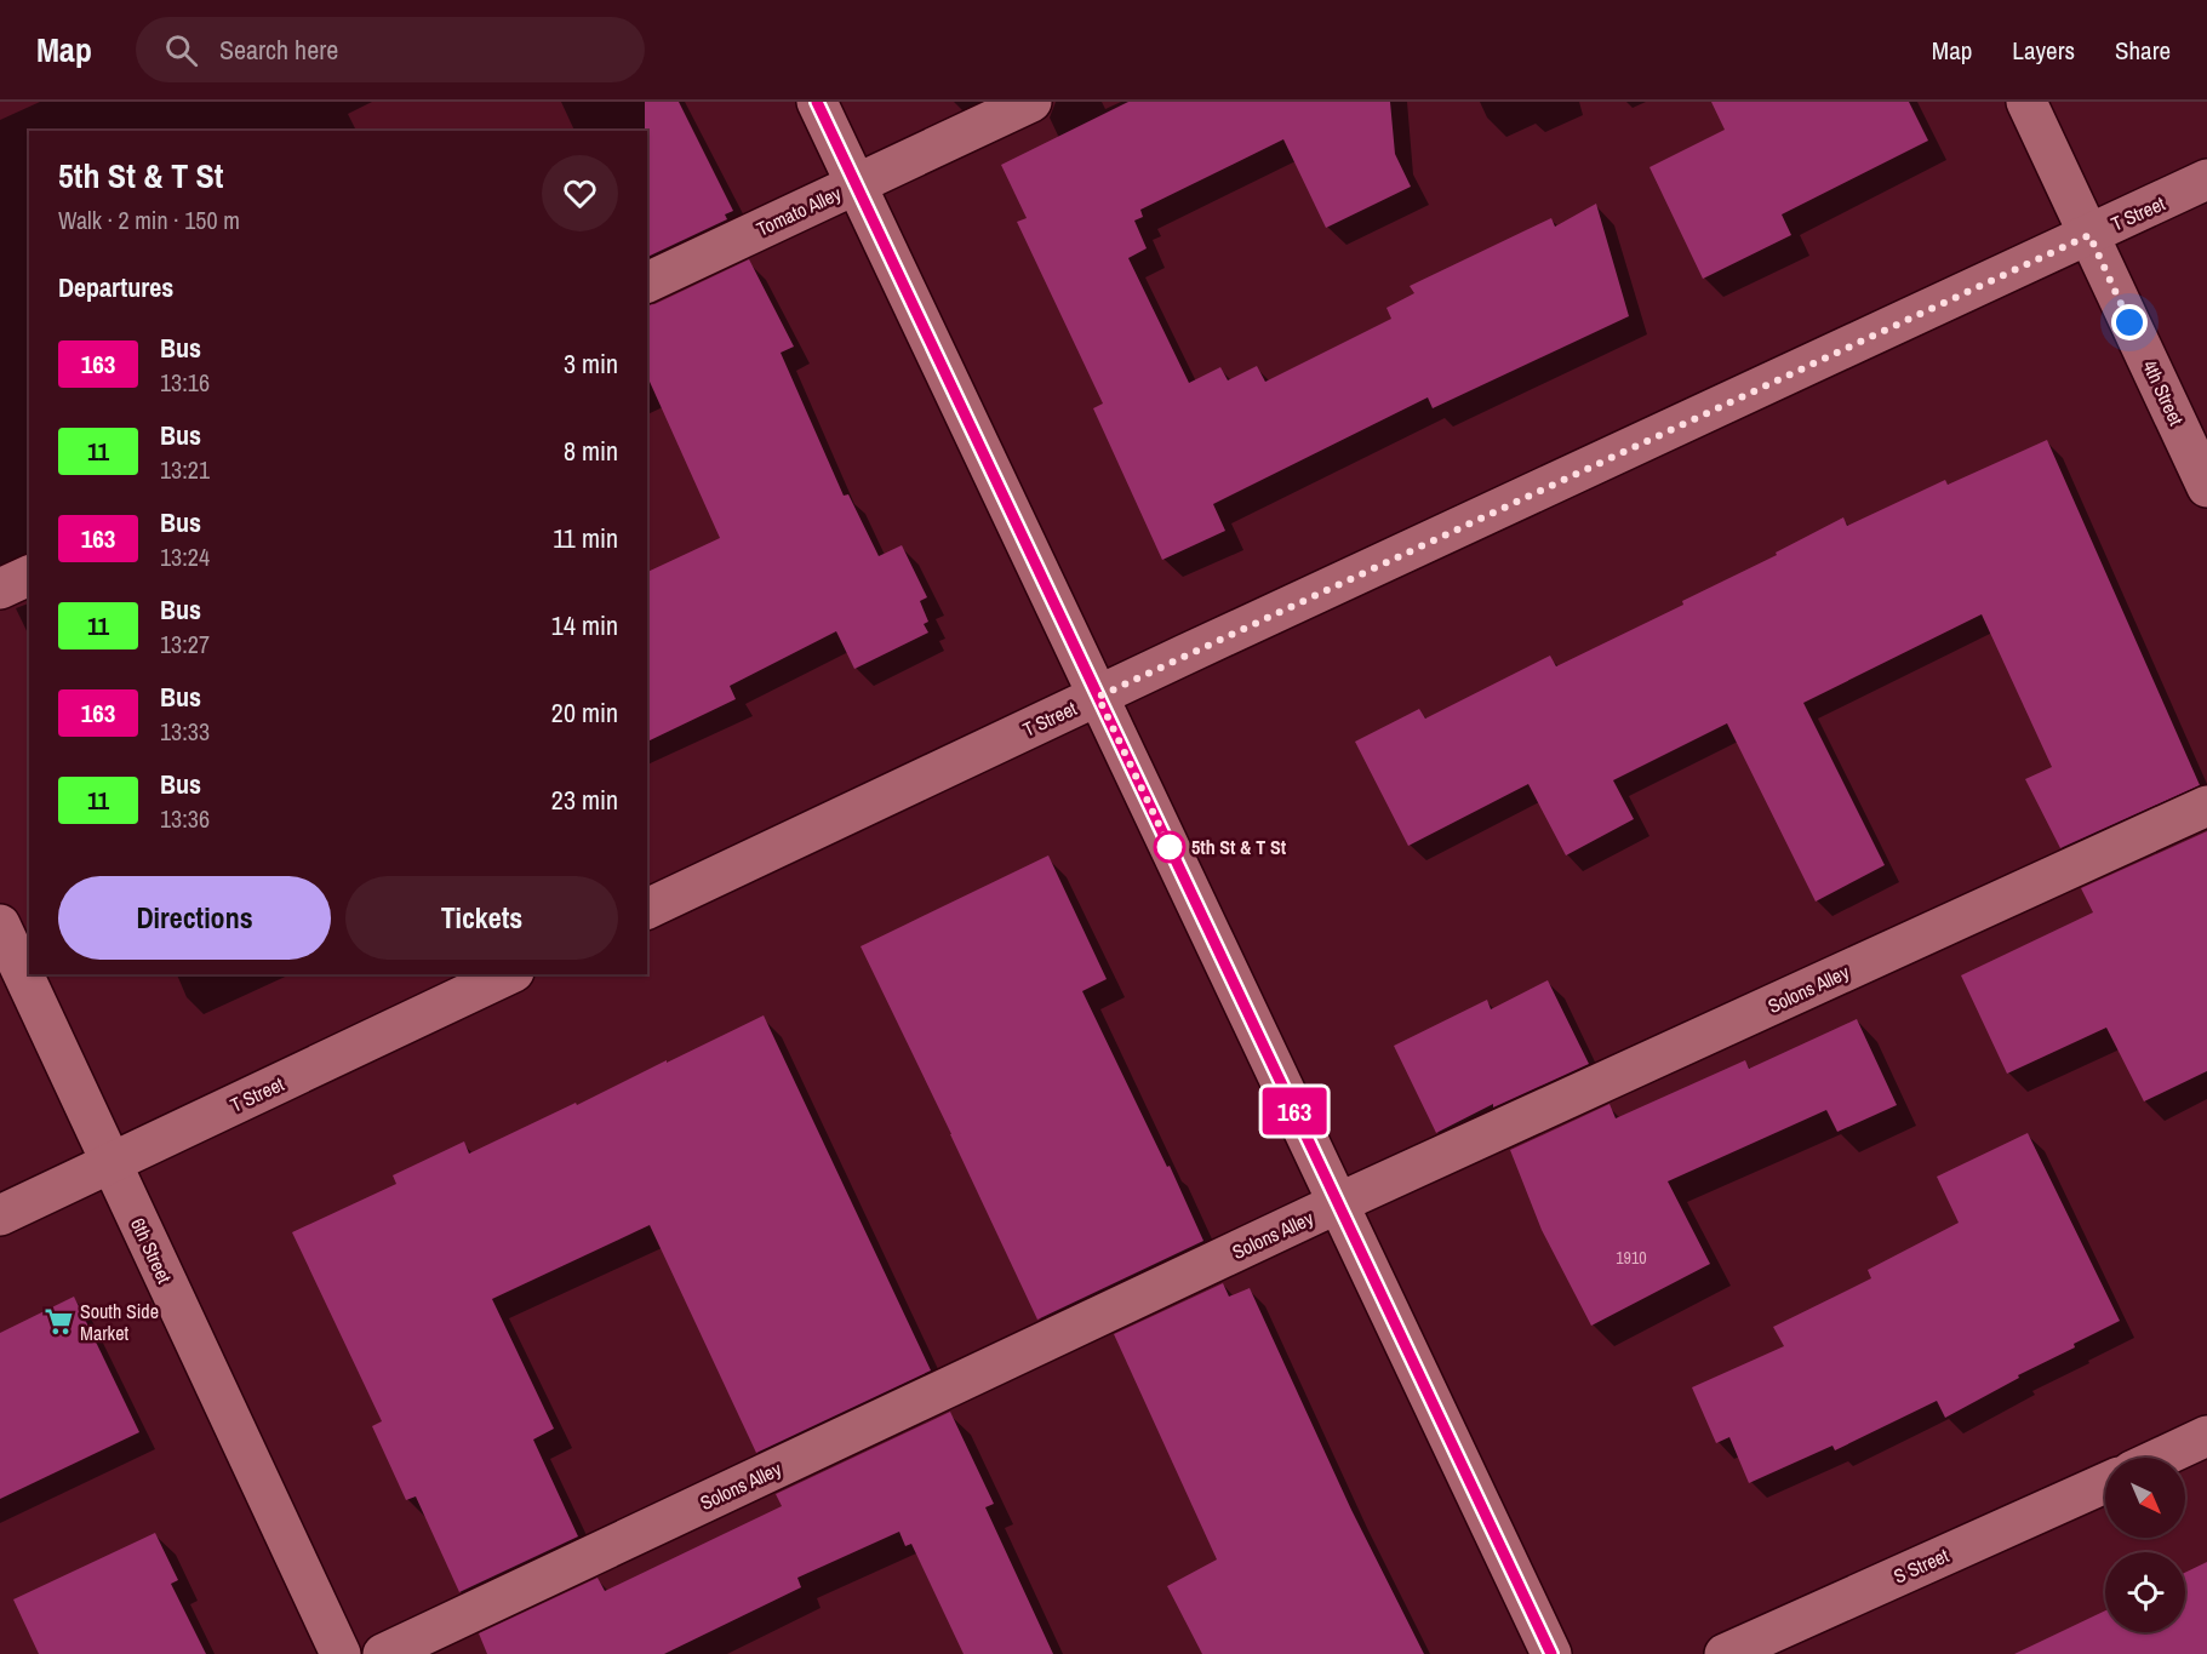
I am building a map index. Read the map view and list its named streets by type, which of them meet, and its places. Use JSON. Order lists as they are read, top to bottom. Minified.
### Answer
{"streets":{"street":["Tomato Alley","T Street","4th Street","Solons Alley","6th Street","S Street"]},"crossings":[["T Street","4th Street"],["T Street","6th Street"]],"places":{"other":["5th St & T St"],"supermarket":["South Side Market"]},"lines":["bus line 163"],"house_numbers":["1910"],"north":"bottom right","page":{"header":"Map","search":"Search here","nav":["Map","Layers","Share"],"on_map":"163","heading":[["5th St & T St","Walk · 2 min · 150 m"],"Departures"],"list":[{"mark":"163","name":"Bus","note":"13:16","value":"3 min"},{"mark":"11","name":"Bus","note":"13:21","value":"8 min"},{"mark":"163","name":"Bus","note":"13:24","value":"11 min"},{"mark":"11","name":"Bus","note":"13:27","value":"14 min"},{"mark":"163","name":"Bus","note":"13:33","value":"20 min"},{"mark":"11","name":"Bus","note":"13:36","value":"23 min"}],"buttons":["Directions","Tickets"]}}
